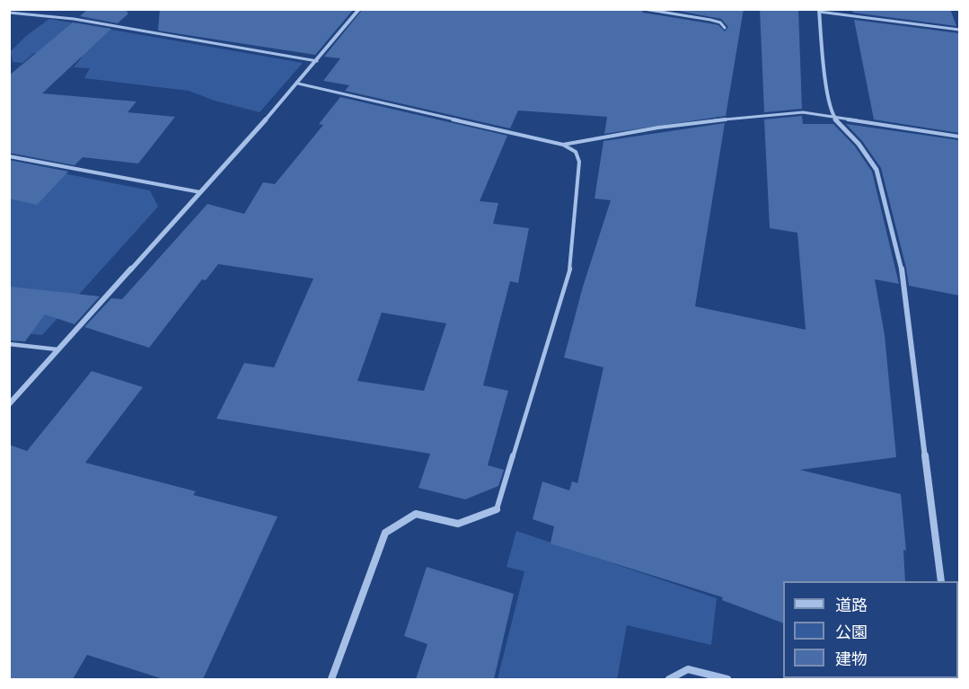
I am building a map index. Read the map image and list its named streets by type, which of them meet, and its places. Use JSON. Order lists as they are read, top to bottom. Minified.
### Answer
{"legend":["道路","公園","建物"]}
